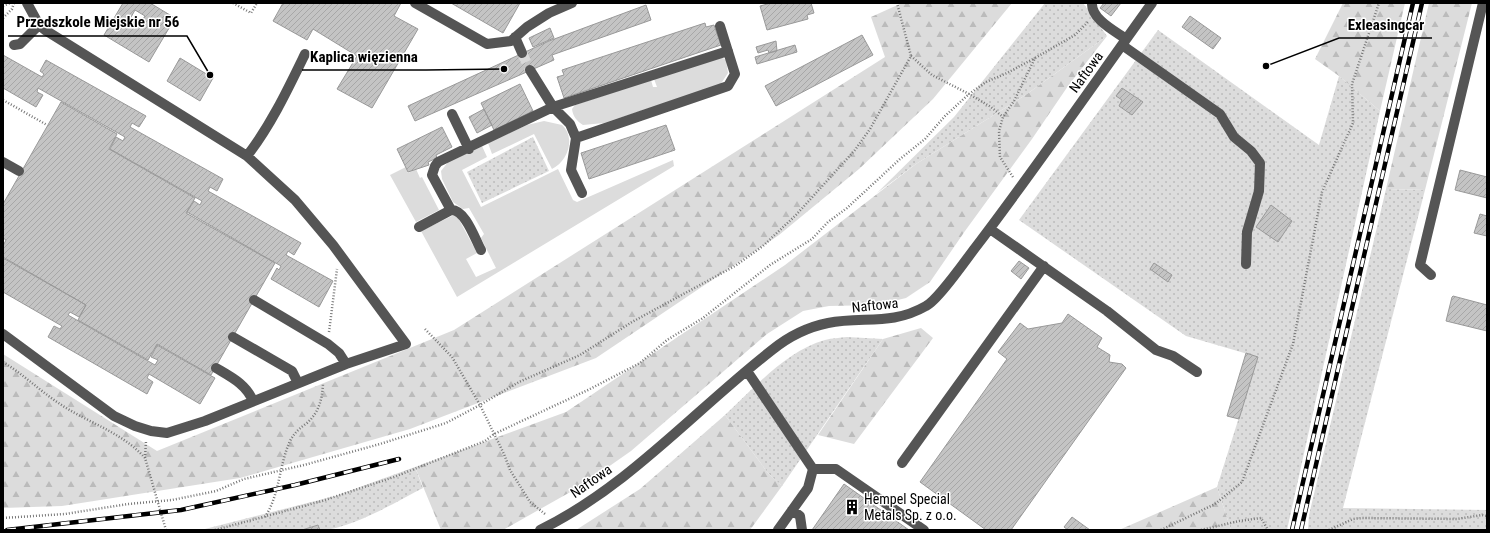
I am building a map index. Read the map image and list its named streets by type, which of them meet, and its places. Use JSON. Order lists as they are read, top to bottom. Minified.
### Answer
{"streets":{"street":["Naftowa"]},"places":{"other":["Exleasingcar","Kaplica więzienna","Przedszkole Miejskie nr 56"],"building":["Hempel Special Metals Sp. z o.o."]}}
